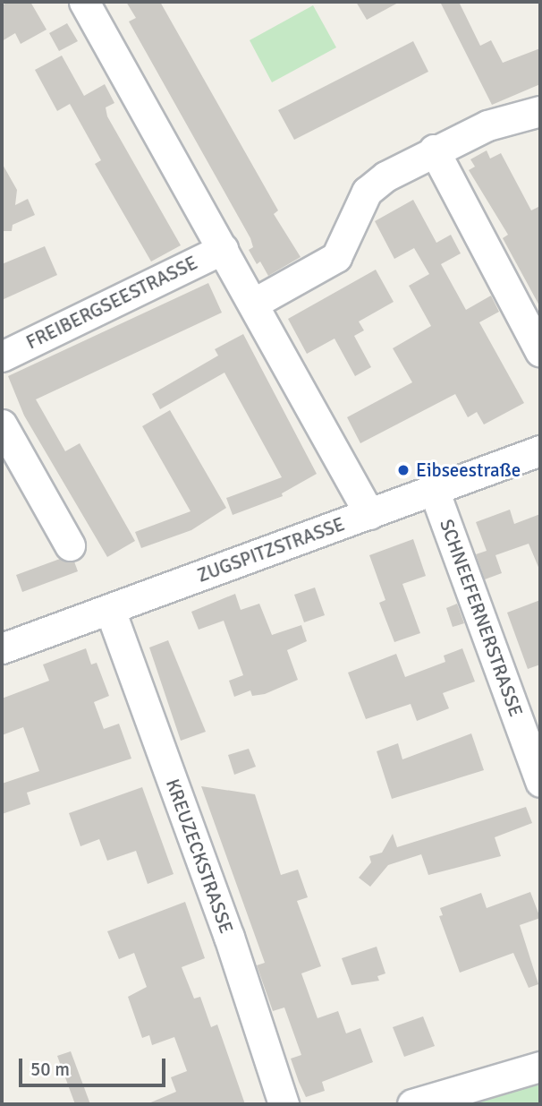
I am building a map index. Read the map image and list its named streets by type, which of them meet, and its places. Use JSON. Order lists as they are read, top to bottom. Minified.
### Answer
{"streets":{"street":["FREIBERGSEESTRASSE","ZUGSPITZSTRASSE","SCHNEEFERNERSTRASSE","KREUZECKSTRASSE"]},"crossings":[["ZUGSPITZSTRASSE","SCHNEEFERNERSTRASSE"],["ZUGSPITZSTRASSE","KREUZECKSTRASSE"]],"places":["Eibseestraße"],"scale_bar":"50 m"}
